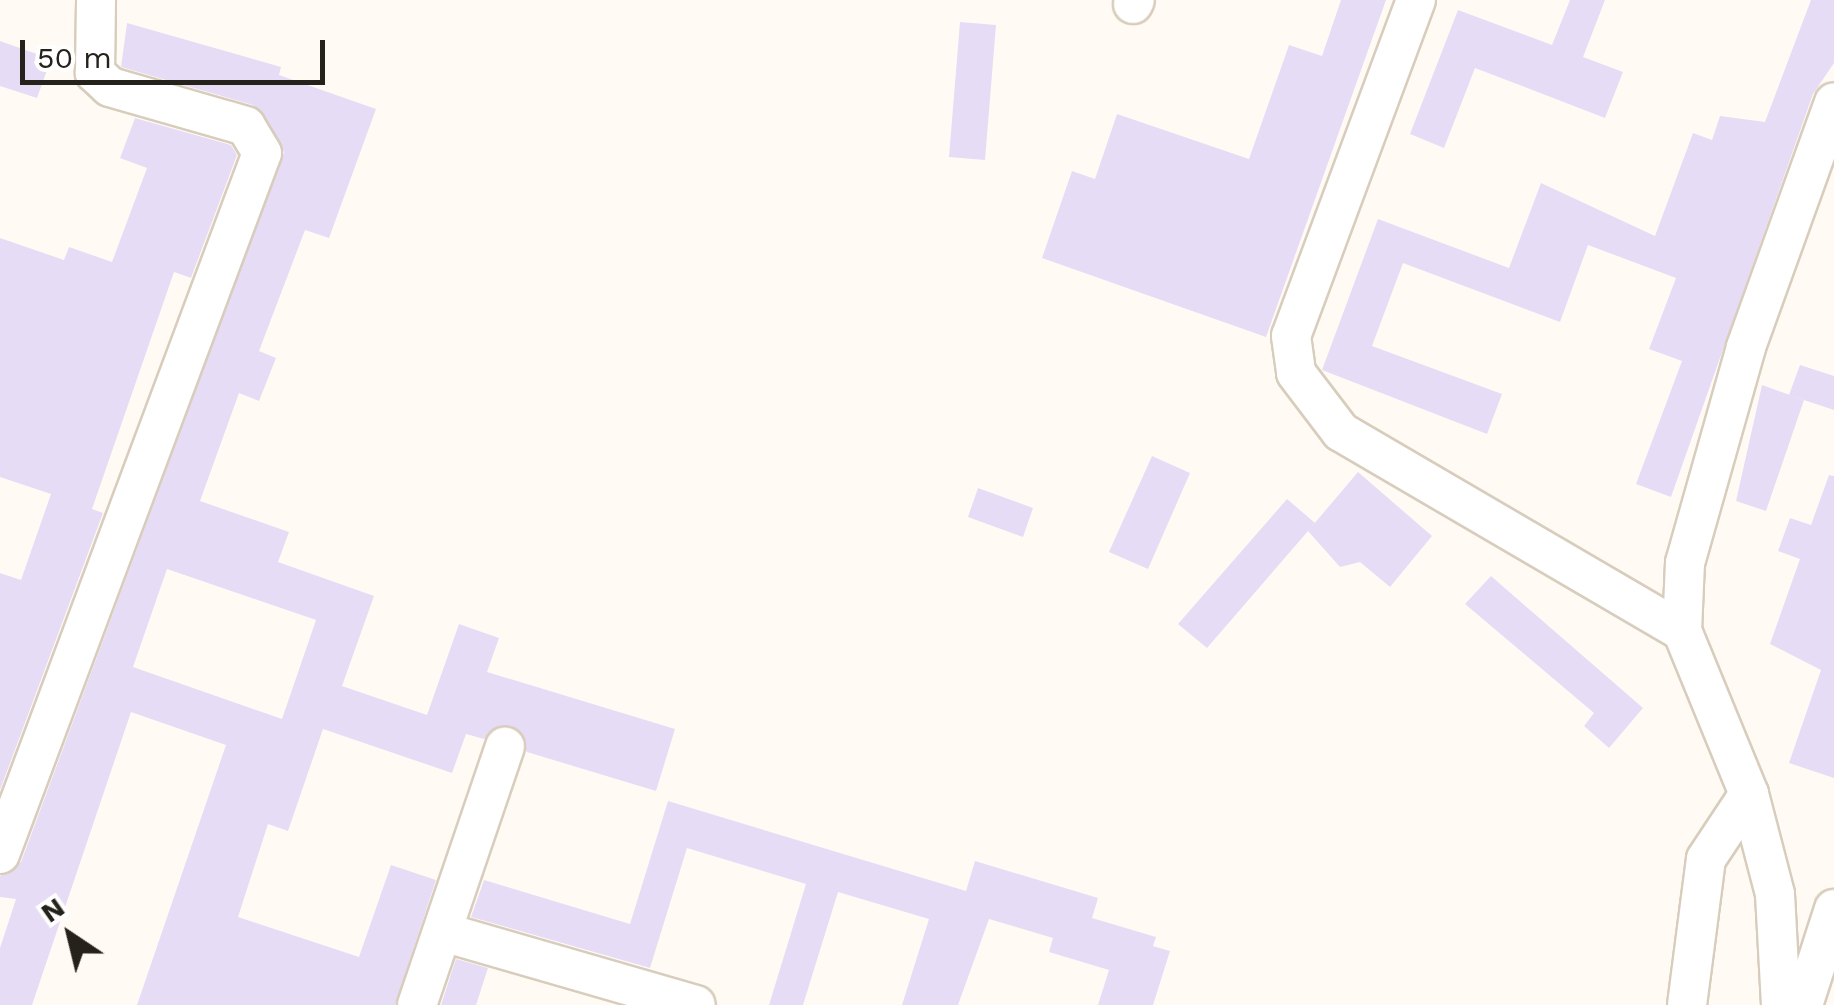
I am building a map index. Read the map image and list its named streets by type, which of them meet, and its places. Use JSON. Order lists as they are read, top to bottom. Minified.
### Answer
{"scale_bar":"50 m","north":"top left"}
